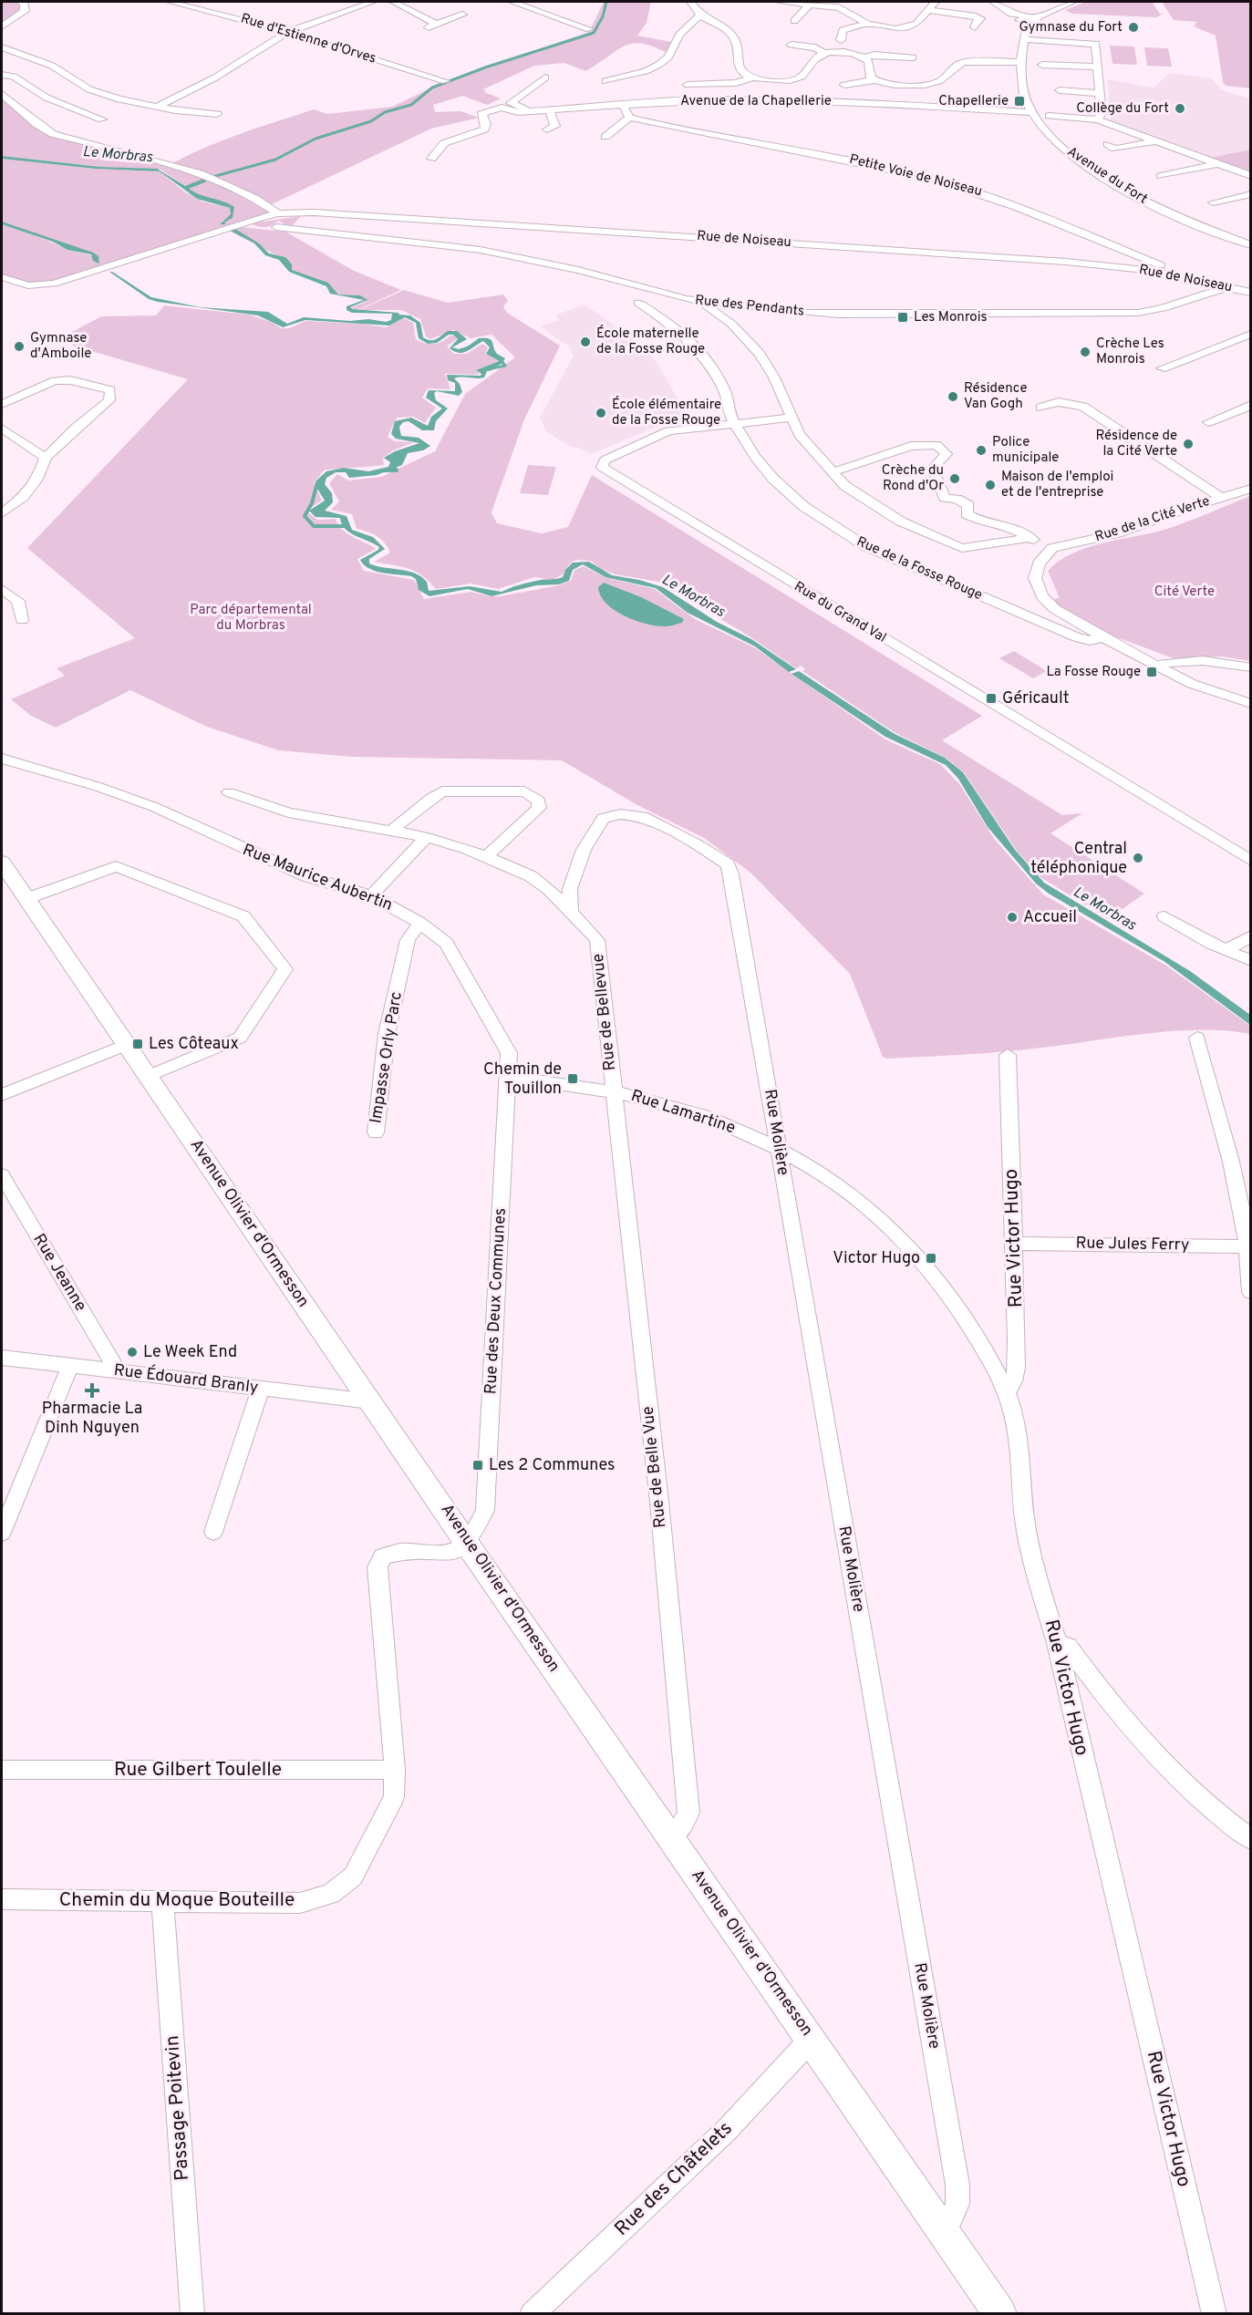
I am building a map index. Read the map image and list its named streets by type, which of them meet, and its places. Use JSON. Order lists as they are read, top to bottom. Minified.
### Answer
{"streets":{"main road":["Avenue Olivier d'Ormesson"],"street":["Rue d'Estienne d'Orves","Avenue de la Chapellerie","Petite Voie de Noiseau","Avenue du Fort","Rue de Noiseau","Rue des Pendants","Rue de la Cité Verte","Rue de la Fosse Rouge","Rue du Grand Val","Rue Maurice Aubertin","Rue de Bellevue","Impasse Orly Parc","Rue Lamartine","Rue Molière","Rue Victor Hugo","Rue Jules Ferry","Rue Jeanne","Rue des Deux Communes","Rue Édouard Branly","Rue de Belle Vue","Rue Gilbert Toulelle","Chemin du Moque Bouteille","Passage Poitevin","Rue des Châtelets"]},"crossings":[["Avenue de la Chapellerie","Avenue du Fort"],["Petite Voie de Noiseau","Rue de Noiseau"],["Rue de Noiseau","Rue des Pendants"],["Rue des Pendants","Rue de la Fosse Rouge"],["Rue de la Fosse Rouge","Rue du Grand Val"],["Rue Maurice Aubertin","Impasse Orly Parc"],["Rue Maurice Aubertin","Rue des Deux Communes"],["Rue de Bellevue","Rue Lamartine"],["Rue de Bellevue","Rue Molière"],["Rue de Bellevue","Rue de Belle Vue"],["Rue Lamartine","Rue Molière"],["Rue Lamartine","Rue Victor Hugo"],["Rue Lamartine","Rue des Deux Communes"],["Rue Lamartine","Rue de Belle Vue"],["Rue Molière","Avenue Olivier d'Ormesson"],["Avenue Olivier d'Ormesson","Rue des Deux Communes"],["Avenue Olivier d'Ormesson","Rue Édouard Branly"],["Avenue Olivier d'Ormesson","Rue de Belle Vue"],["Avenue Olivier d'Ormesson","Chemin du Moque Bouteille"],["Avenue Olivier d'Ormesson","Rue des Châtelets"],["Rue Victor Hugo","Rue Jules Ferry"],["Rue Jeanne","Rue Édouard Branly"],["Rue des Deux Communes","Chemin du Moque Bouteille"],["Rue Gilbert Toulelle","Chemin du Moque Bouteille"],["Chemin du Moque Bouteille","Passage Poitevin"]],"water":["Le Morbras"],"parks":["Cité Verte","Parc départemental du Morbras"],"places":{"other":["Gymnase du Fort","Collège du Fort","École maternelle de la Fosse Rouge","Gymnase d'Amboile","Crèche Les Monrois","Résidence Van Gogh","École élémentaire de la Fosse Rouge","Résidence de la Cité Verte","Police municipale","Crèche du Rond d'Or","Maison de l'emploi et de l'entreprise","Central téléphonique","Accueil","Le Week End"],"transit":["Chapellerie","Les Monrois","La Fosse Rouge","Géricault","Les Côteaux","Chemin de Touillon","Victor Hugo","Les 2 Communes"],"health":["Pharmacie La Dinh Nguyen"]}}
